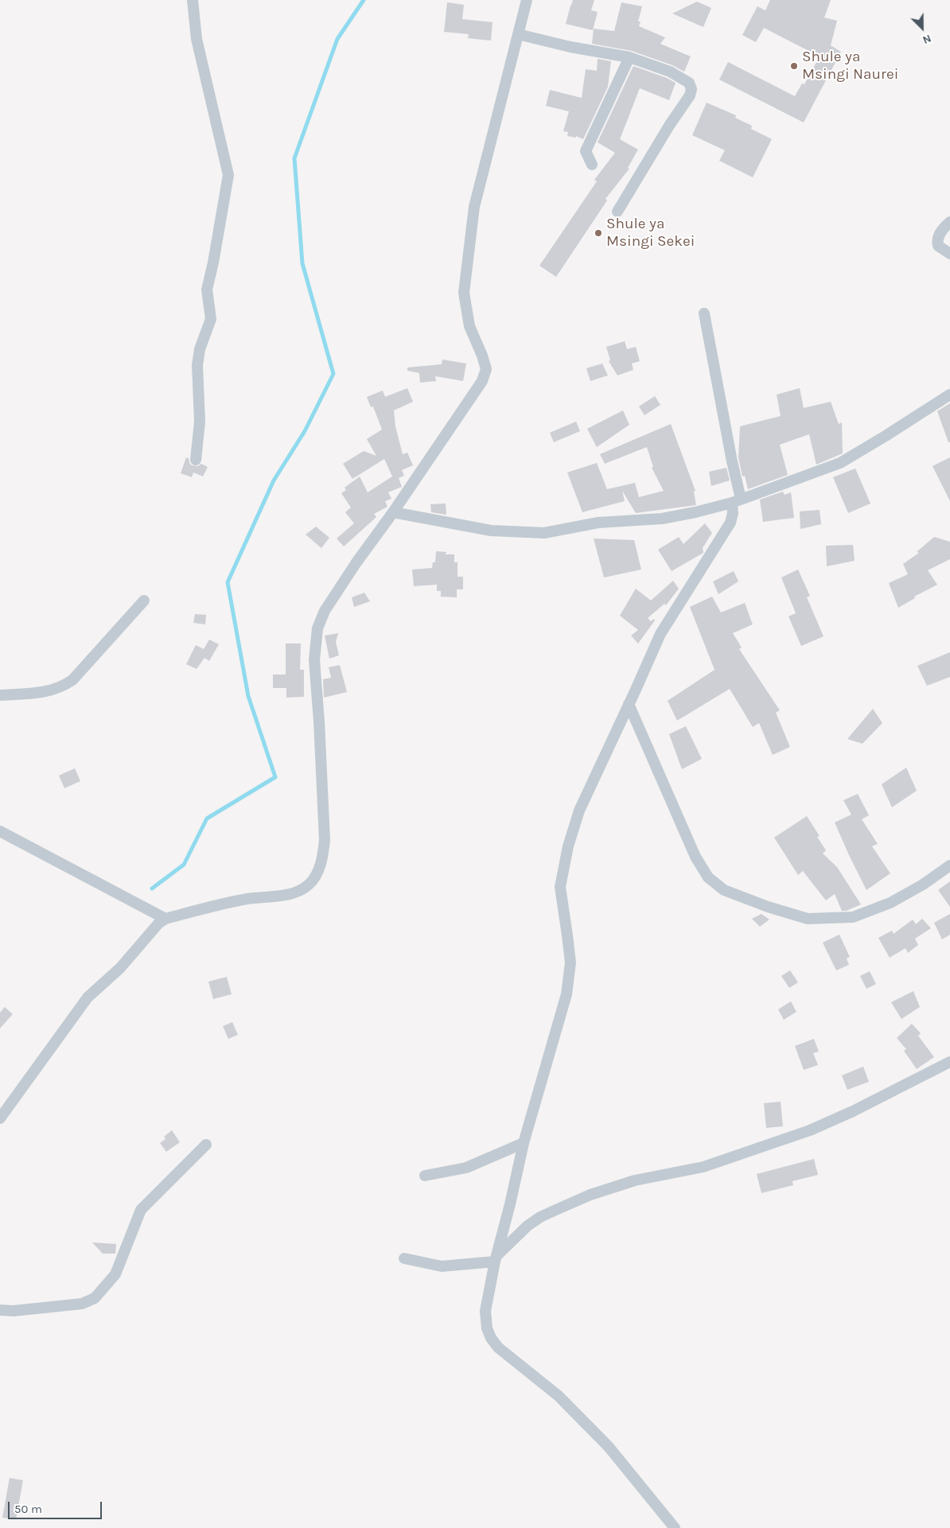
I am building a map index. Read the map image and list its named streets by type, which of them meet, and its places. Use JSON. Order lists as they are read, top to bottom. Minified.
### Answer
{"places":["Shule ya Msingi Naurei","Shule ya Msingi Sekei"],"scale_bar":"50 m","north":"bottom right"}
